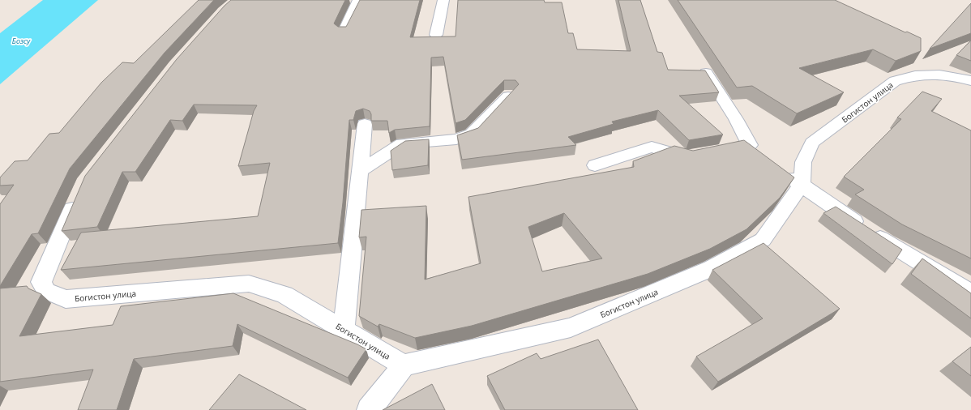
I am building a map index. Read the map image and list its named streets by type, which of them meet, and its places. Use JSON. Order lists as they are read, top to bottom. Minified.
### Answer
{"streets":{"street":["Богистон улица"]},"water":["Бозсу"]}
